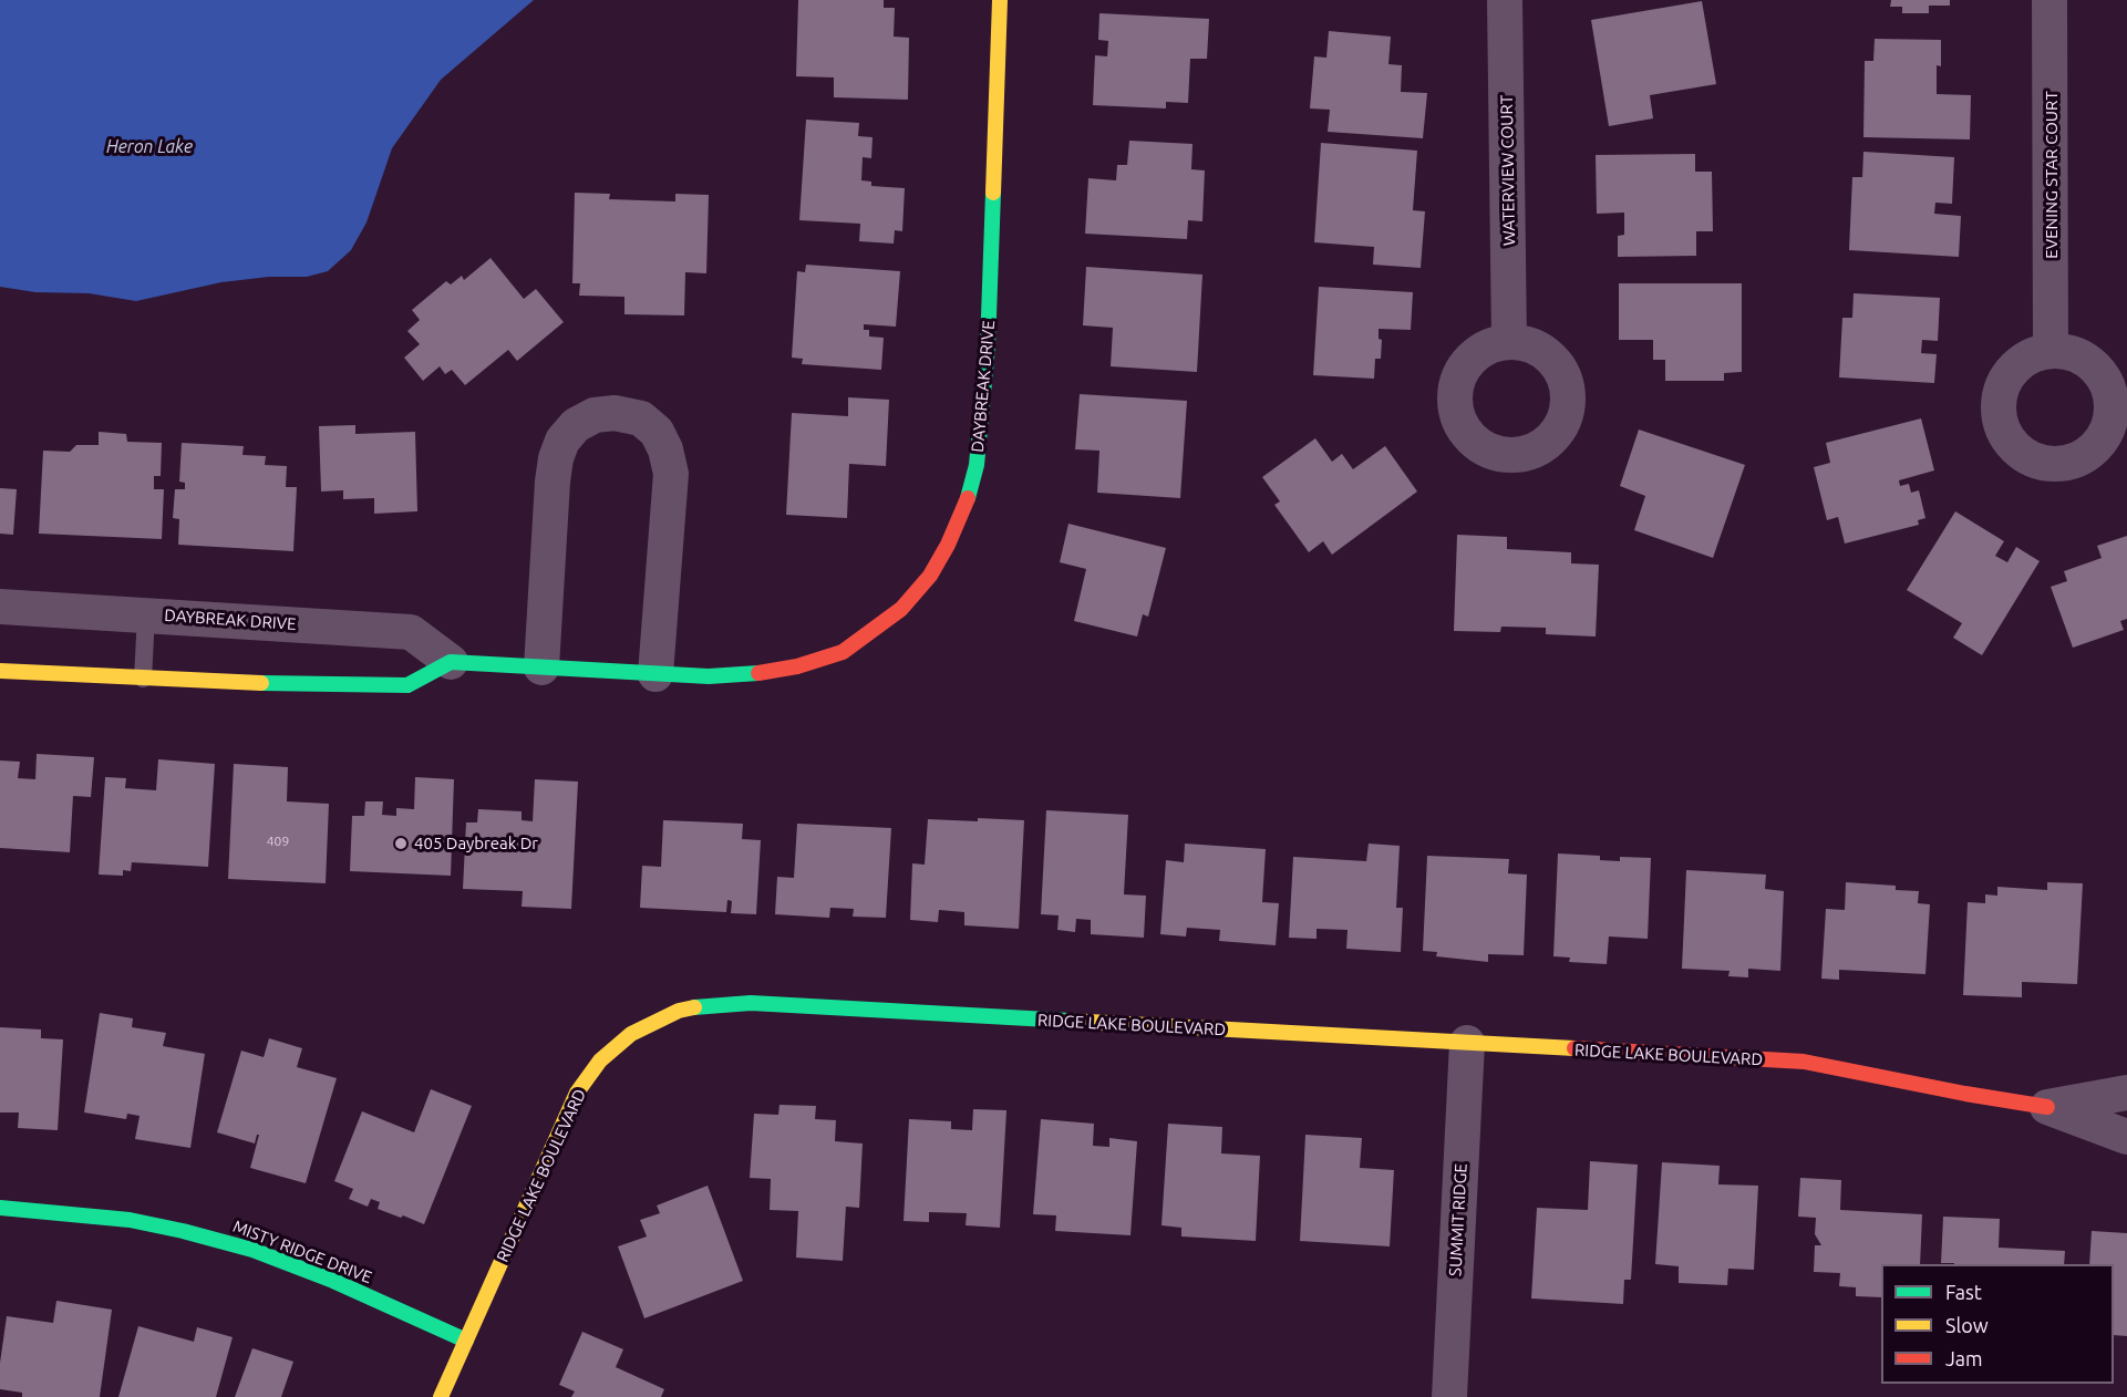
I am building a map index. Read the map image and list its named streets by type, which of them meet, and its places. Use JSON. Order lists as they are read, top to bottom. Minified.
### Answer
{"streets":{"street":["WATERVIEW COURT","EVENING STAR COURT","DAYBREAK DRIVE","RIDGE LAKE BOULEVARD","SUMMIT RIDGE","MISTY RIDGE DRIVE"]},"crossings":[["RIDGE LAKE BOULEVARD","SUMMIT RIDGE"],["RIDGE LAKE BOULEVARD","MISTY RIDGE DRIVE"]],"water":["Heron Lake"],"places":["405 Daybreak Dr"],"house_numbers":["409"],"legend":["Fast","Slow","Jam"]}
